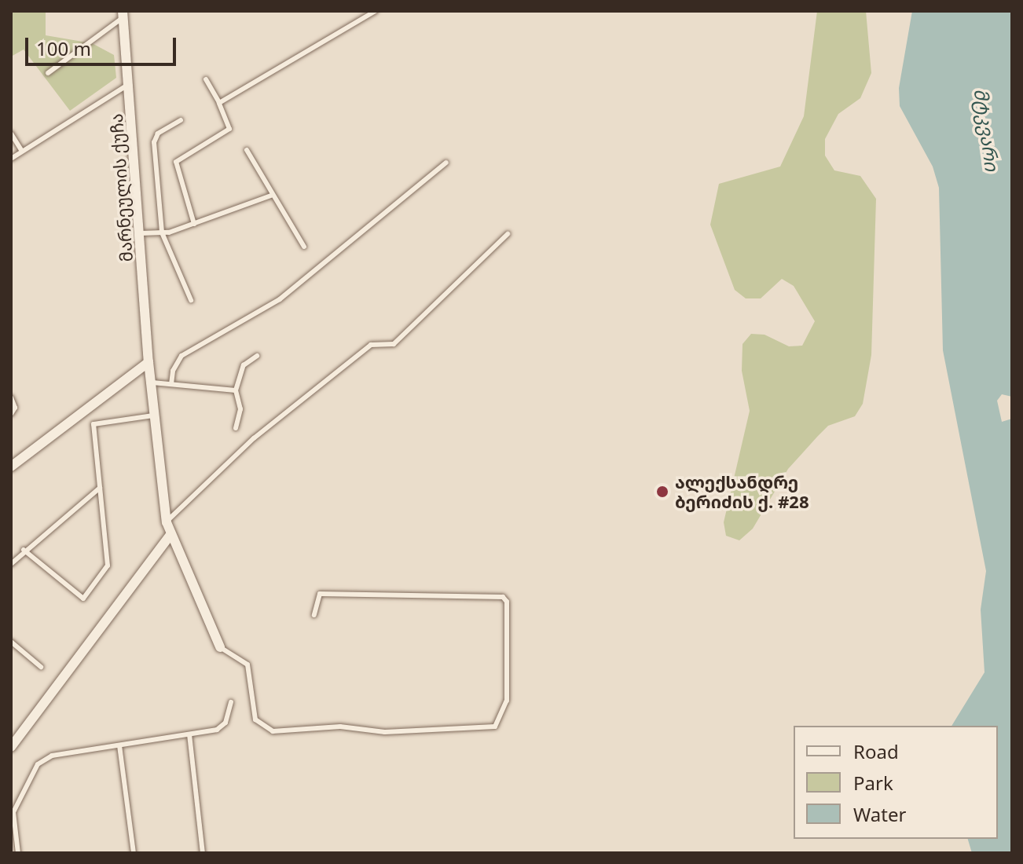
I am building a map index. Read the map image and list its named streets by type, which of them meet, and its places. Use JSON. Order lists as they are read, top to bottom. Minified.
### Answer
{"streets":{"street":["მარნეულის ქუჩა"]},"water":["მტკვარი"],"places":["ალექსანდრე ბერიძის ქ. #28"],"legend":["Road","Park","Water"],"scale_bar":"100 m"}
